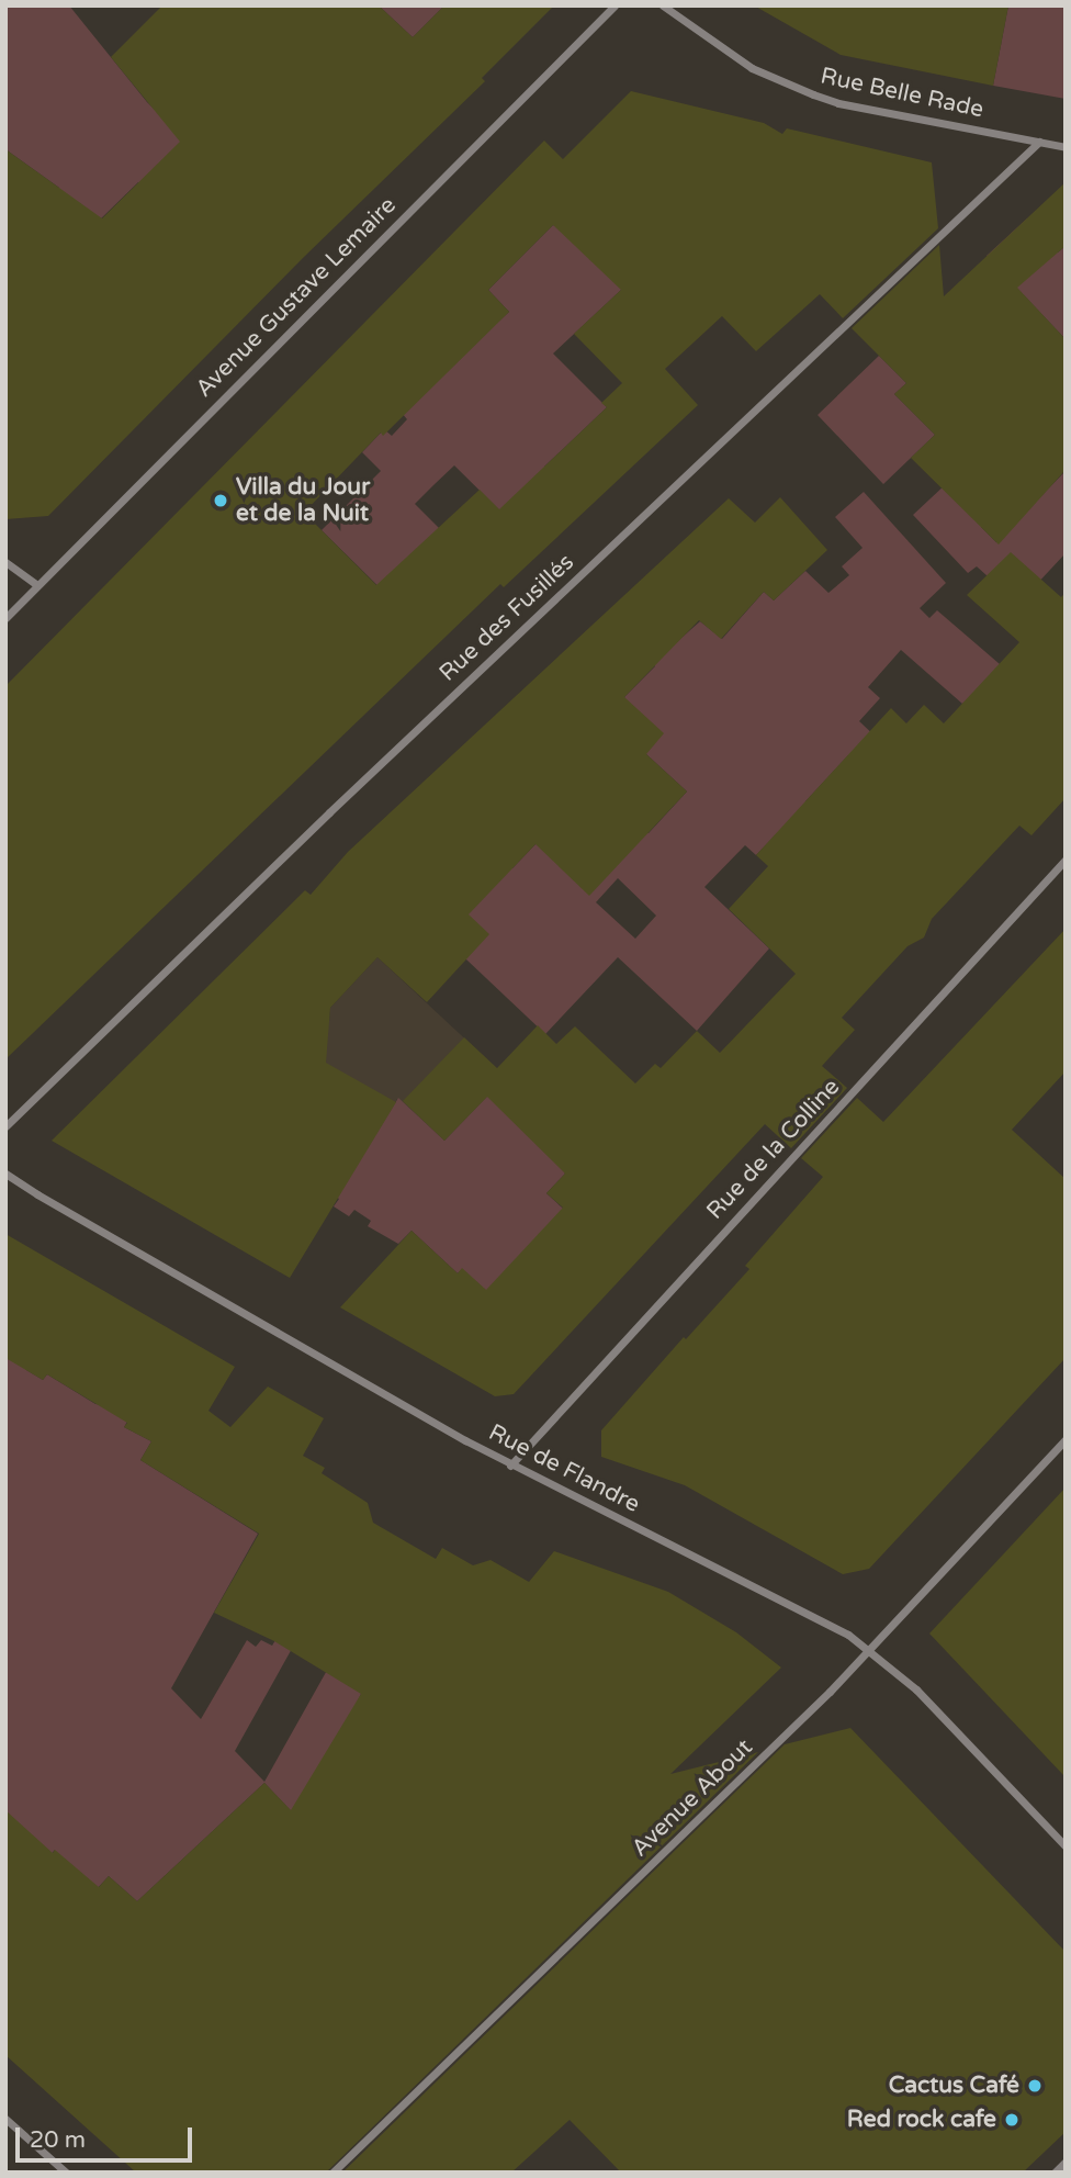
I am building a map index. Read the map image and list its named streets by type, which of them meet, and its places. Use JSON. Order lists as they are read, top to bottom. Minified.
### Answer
{"streets":{"street":["Rue Belle Rade","Avenue Gustave Lemaire","Rue des Fusillés","Rue de la Colline","Rue de Flandre","Avenue About"]},"crossings":[["Rue Belle Rade","Rue des Fusillés"],["Rue de la Colline","Rue de Flandre"],["Rue de Flandre","Avenue About"]],"places":["Villa du Jour et de la Nuit","Cactus Café","Red rock cafe"],"scale_bar":"20 m"}
